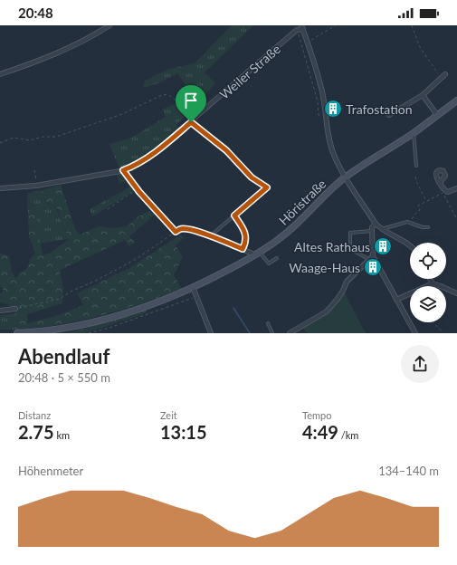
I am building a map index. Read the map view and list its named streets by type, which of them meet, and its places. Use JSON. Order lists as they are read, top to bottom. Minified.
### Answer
{"streets":{"main road":["Höristraße"],"street":["Weiler Straße"]},"places":{"building":["Trafostation","Altes Rathaus","Waage-Haus"]},"page":{"status":"20:48","heading":["Abendlauf","20:48 · 5 × 550 m"],"stats":[["Distanz","2.75 km"],["Zeit","13:15"],["Tempo","4:49 /km"]],"chart":["Höhenmeter","134–140 m"]}}
